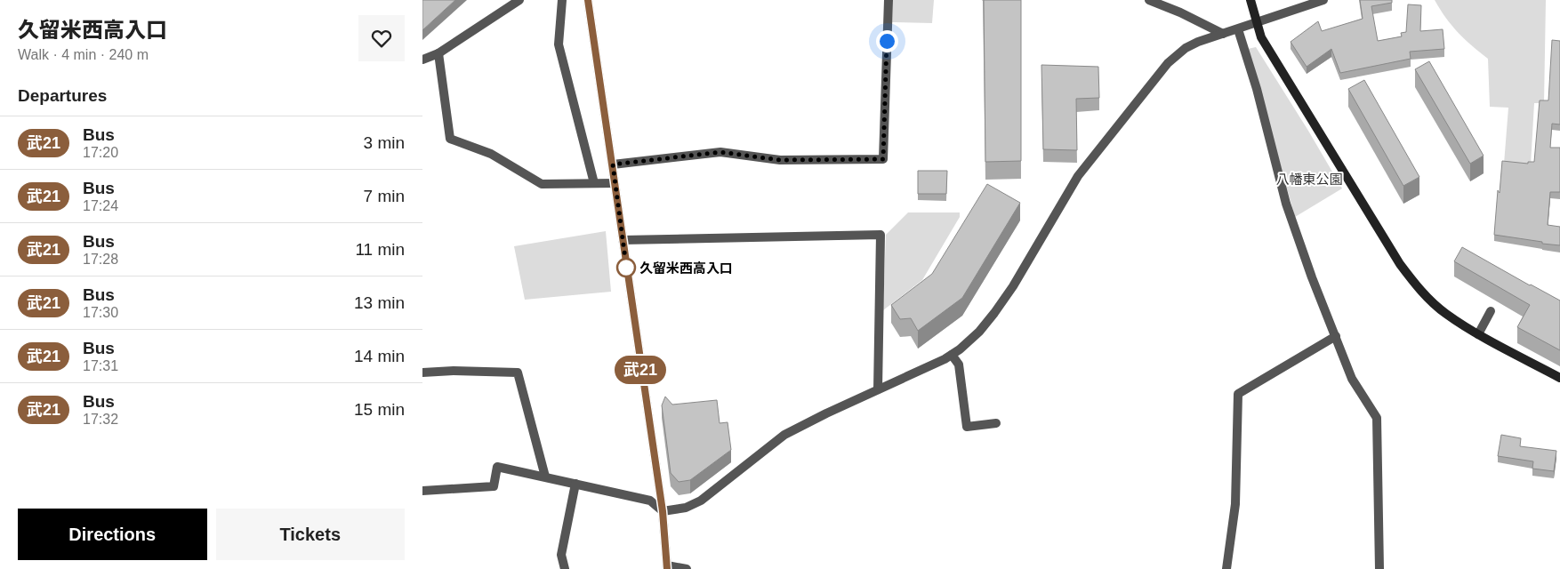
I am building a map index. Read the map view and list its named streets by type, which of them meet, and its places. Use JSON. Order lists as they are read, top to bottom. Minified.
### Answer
{"parks":["八幡東公園"],"places":["久留米西高入口"],"lines":["bus line 武21"],"page":{"heading":[["久留米西高入口","Walk · 4 min · 240 m"],"Departures"],"on_map":"武21","list":[{"mark":"武21","name":"Bus","note":"17:20","value":"3 min"},{"mark":"武21","name":"Bus","note":"17:24","value":"7 min"},{"mark":"武21","name":"Bus","note":"17:28","value":"11 min"},{"mark":"武21","name":"Bus","note":"17:30","value":"13 min"},{"mark":"武21","name":"Bus","note":"17:31","value":"14 min"},{"mark":"武21","name":"Bus","note":"17:32","value":"15 min"}],"buttons":["Directions","Tickets"]}}
